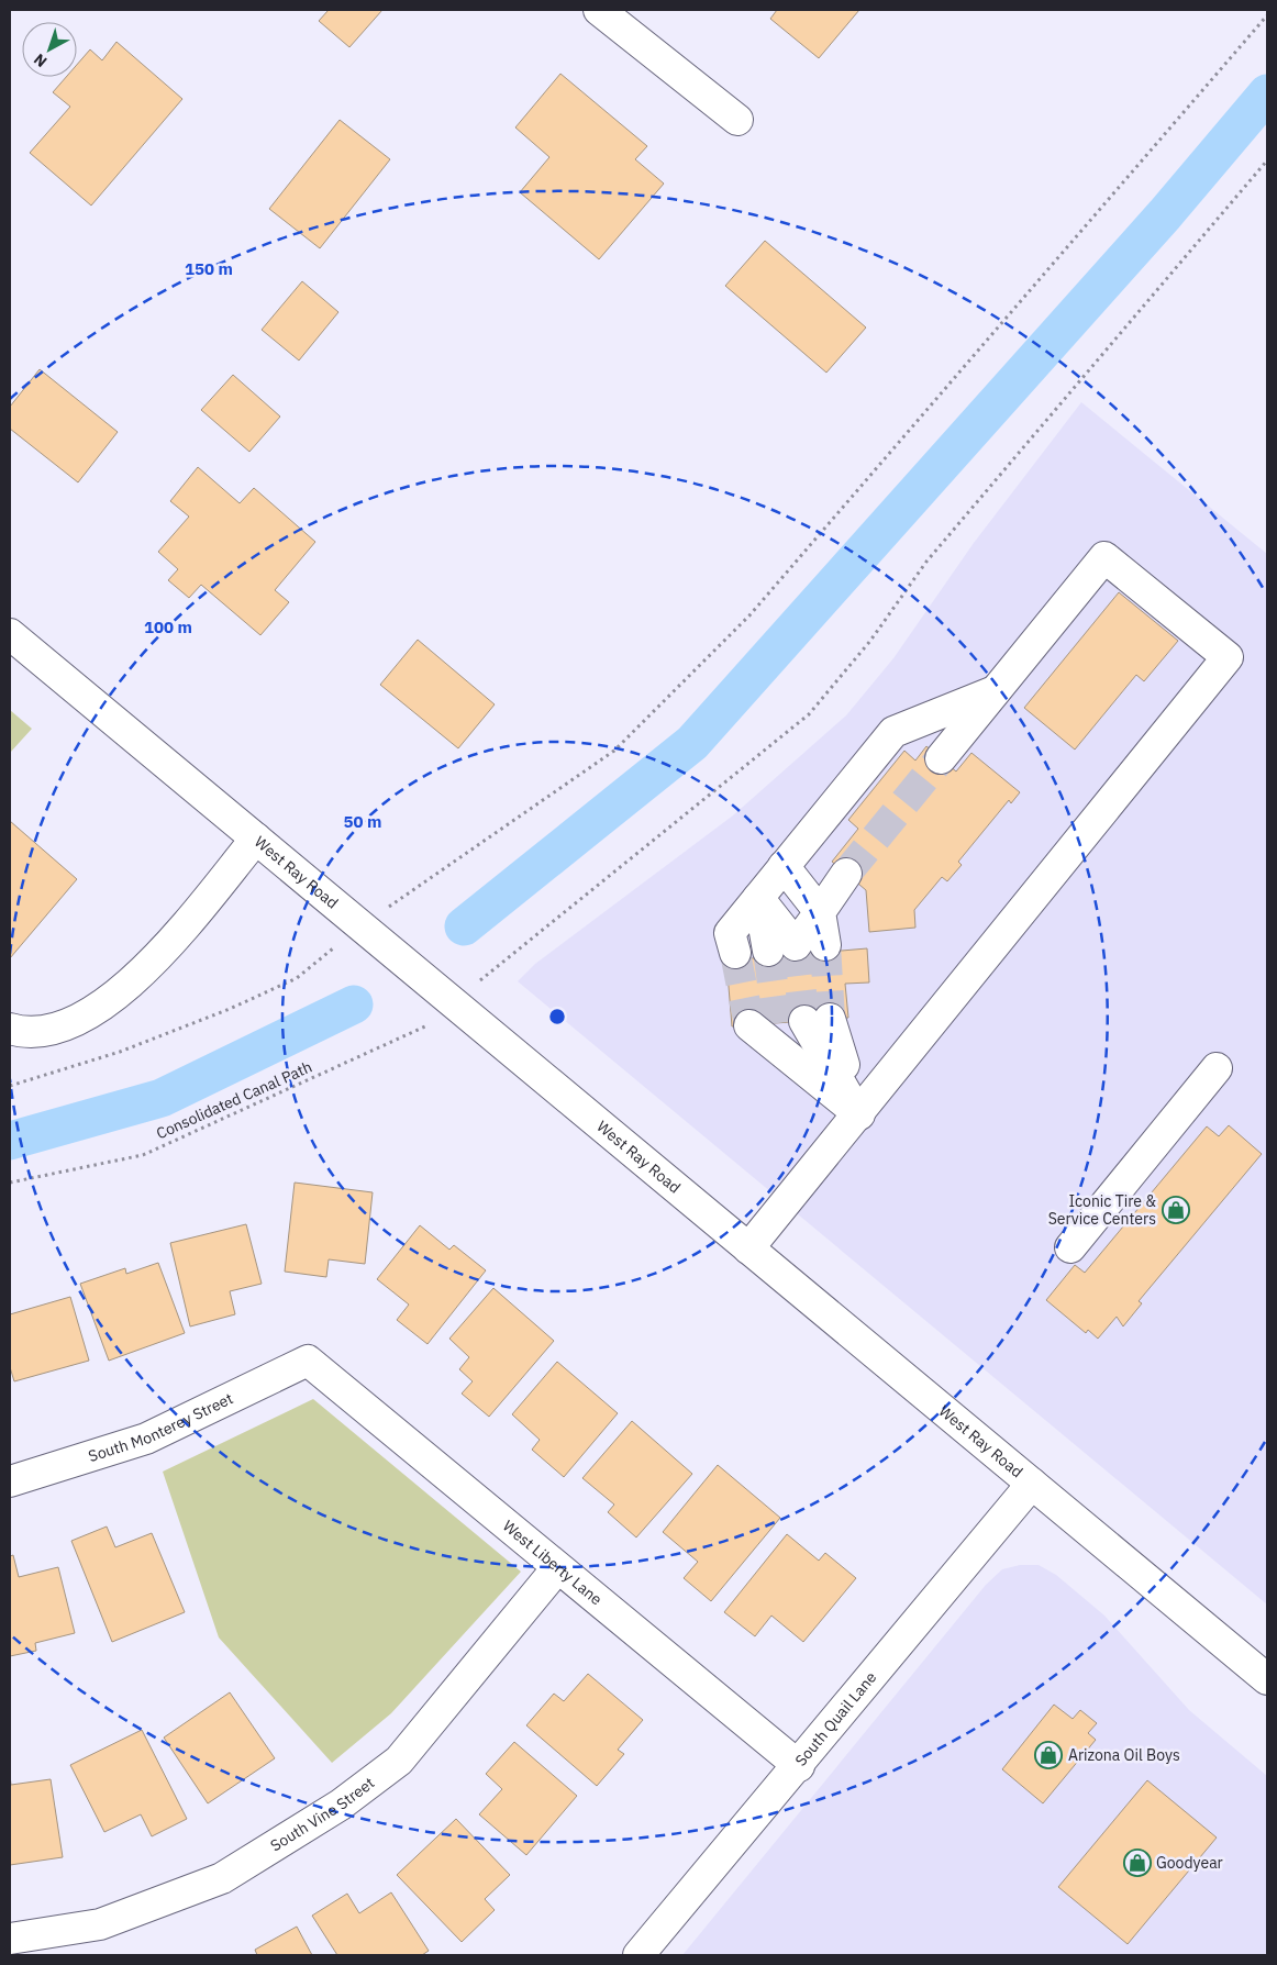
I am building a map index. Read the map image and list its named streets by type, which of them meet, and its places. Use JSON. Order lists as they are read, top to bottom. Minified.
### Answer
{"streets":{"street":["West Ray Road","South Monterey Street","West Liberty Lane","South Quail Lane","South Vine Street"],"path":["Consolidated Canal Path"]},"crossings":[["West Ray Road","Consolidated Canal Path"],["West Ray Road","South Quail Lane"],["South Monterey Street","West Liberty Lane"],["West Liberty Lane","South Quail Lane"],["West Liberty Lane","South Vine Street"]],"places":{"shop":["Iconic Tire & Service Centers","Arizona Oil Boys","Goodyear"]},"north":"bottom left","rings":["150 m","100 m","50 m"]}
